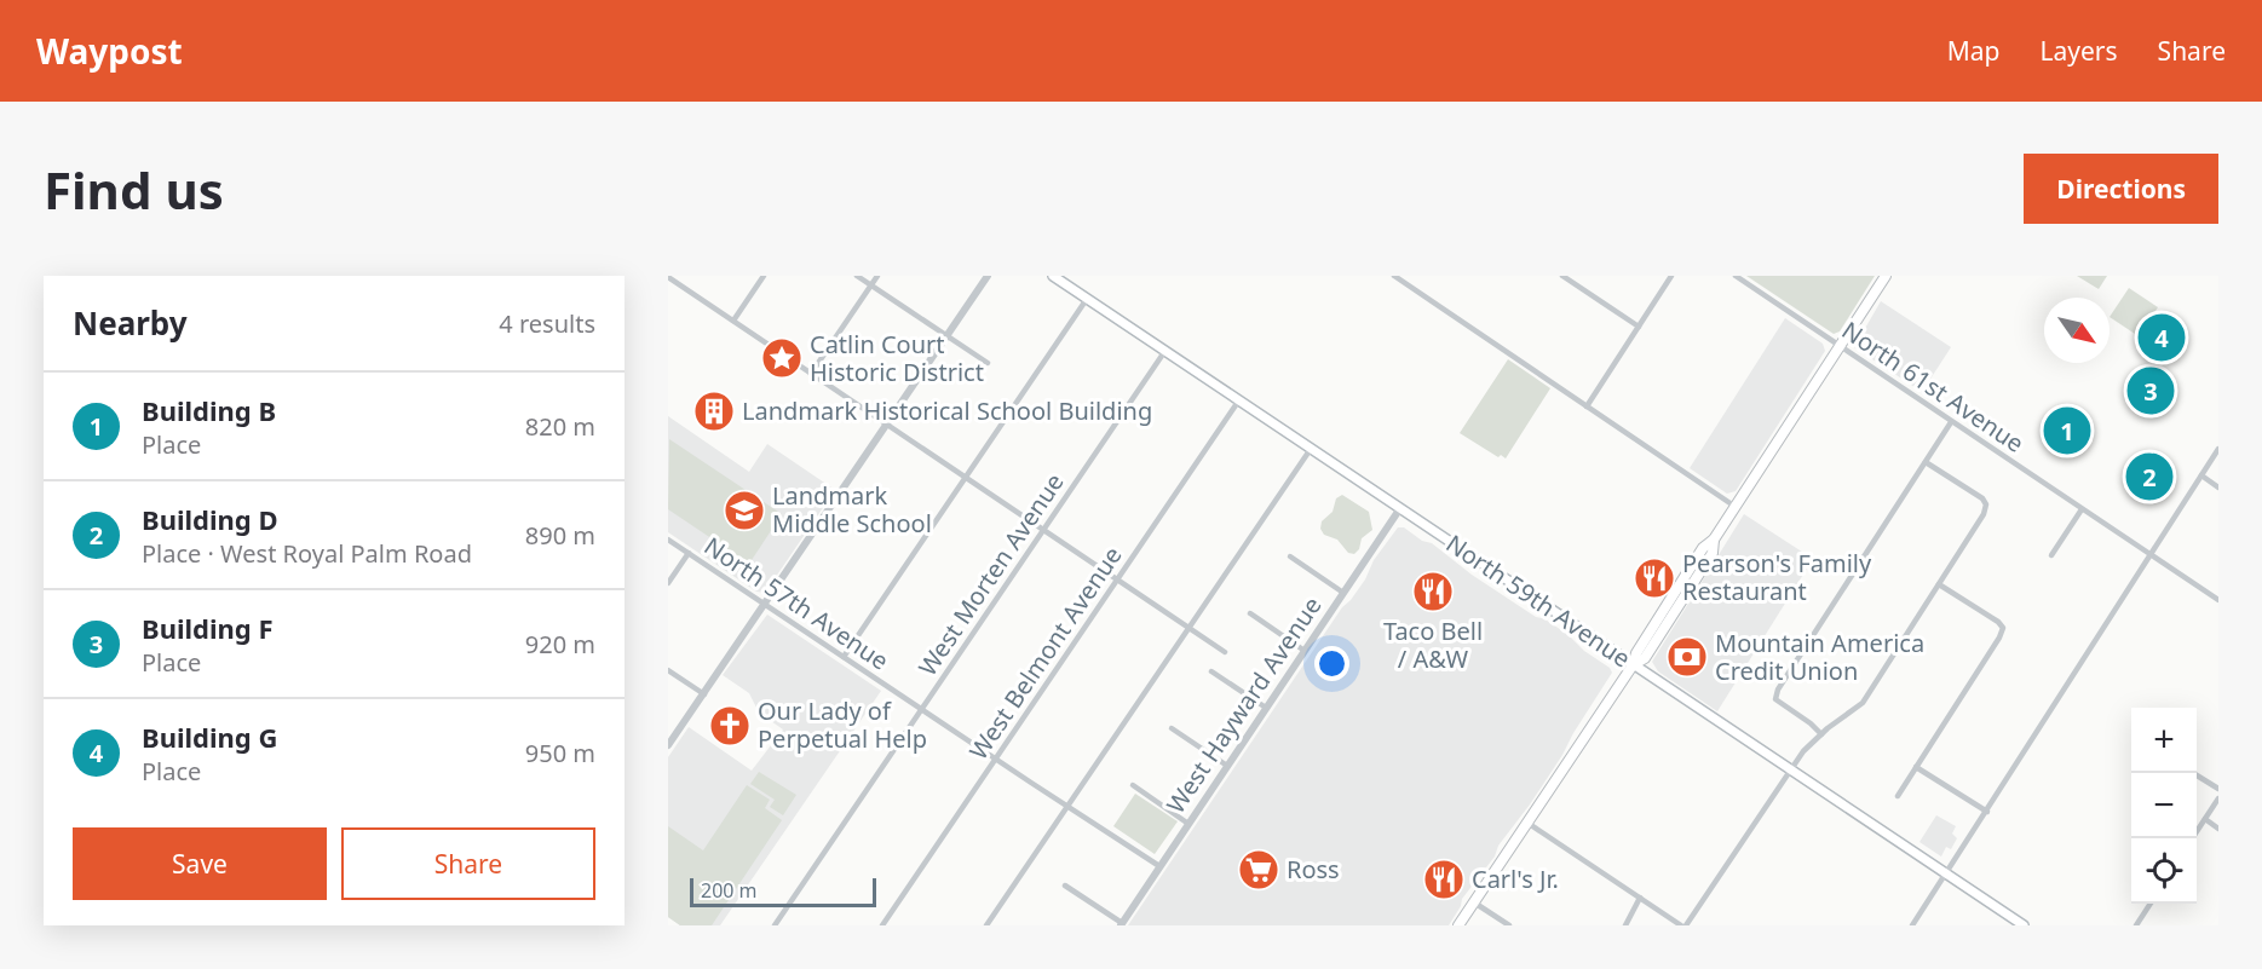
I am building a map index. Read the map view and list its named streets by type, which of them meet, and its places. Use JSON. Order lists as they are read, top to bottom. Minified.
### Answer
{"streets":{"main road":["North 59th Avenue"],"street":["North 61st Avenue","West Morten Avenue","North 57th Avenue","West Belmont Avenue","West Hayward Avenue"]},"crossings":[["West Morten Avenue","North 59th Avenue"],["West Morten Avenue","North 57th Avenue"],["North 59th Avenue","West Belmont Avenue"],["North 59th Avenue","West Hayward Avenue"],["North 57th Avenue","West Belmont Avenue"],["North 57th Avenue","West Hayward Avenue"]],"places":{"place":["Catlin Court Historic District"],"building":["Landmark Historical School Building"],"school or university":["Landmark Middle School"],"restaurant":["Pearson's Family Restaurant","Taco Bell / A&W","Carl's Jr."],"bank":["Mountain America Credit Union"],"church":["Our Lady of Perpetual Help"],"supermarket":["Ross"]},"scale_bar":"200 m","north":"bottom right","page":{"header":"Waypost","nav":["Map","Layers","Share"],"buttons":["Directions",["Save","Share"]],"title":"Find us","heading":["Nearby","4 results"],"pins":["4","3","1","2"],"list":[{"mark":"1","name":"Building B","note":"Place","value":"820 m"},{"mark":"2","name":"Building D","note":"Place · West Royal Palm Road","value":"890 m"},{"mark":"3","name":"Building F","note":"Place","value":"920 m"},{"mark":"4","name":"Building G","note":"Place","value":"950 m"}],"map_buttons":["+","−"],"scale":"200 m"}}
